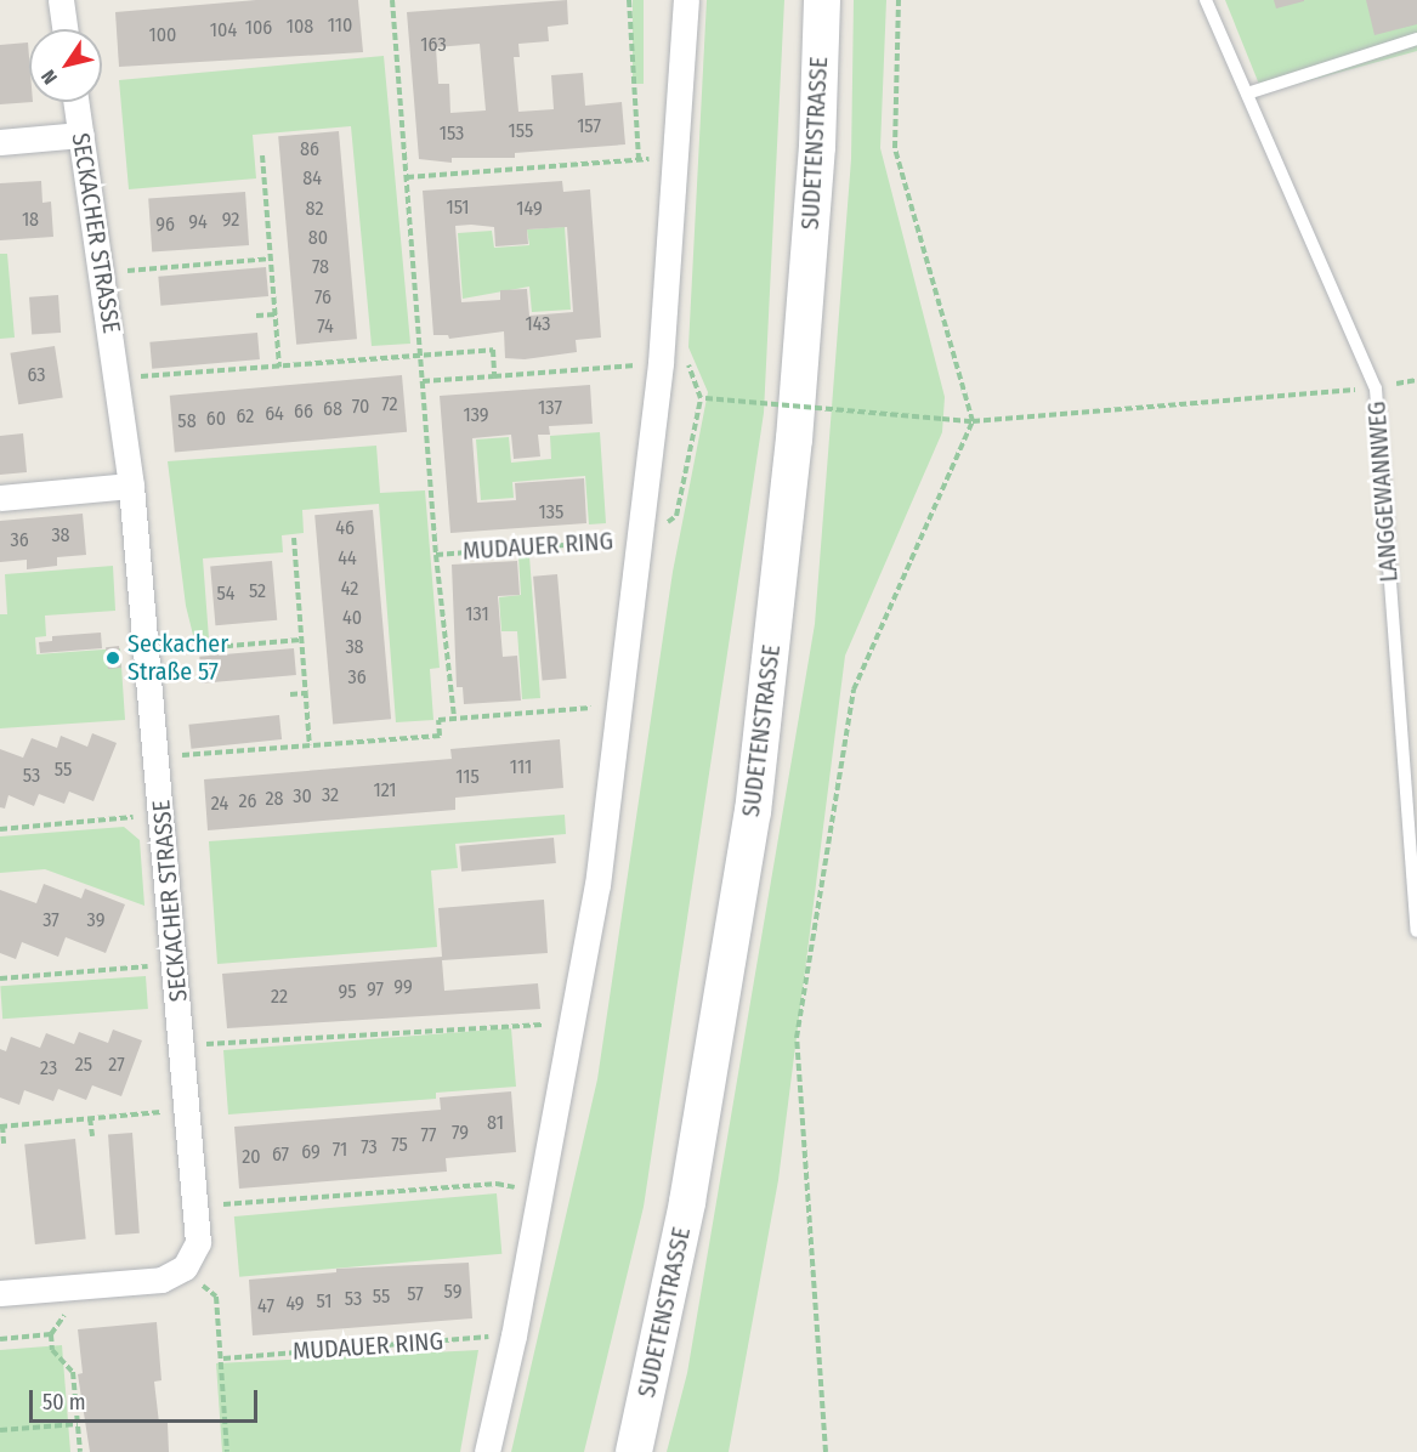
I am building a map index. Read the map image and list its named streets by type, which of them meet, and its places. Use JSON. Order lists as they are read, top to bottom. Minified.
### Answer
{"streets":{"main road":["SUDETENSTRASSE"],"street":["SECKACHER STRASSE","MUDAUER RING"],"lane":["LANGGEWANNWEG"]},"places":["Seckacher Straße 57"],"house_numbers":["110","108","106","104","100","163","157","155","153","86","84","151","82","149","18","92","94","96","80","78","76","143","74","63","72","70","137","68","66","64","139","62","60","58","135","46","38","36","44","42","52","54","131","40","38","36","111","55","53","115","121","32","30","28","26","24","37","39","99","97","95","22","25","27","23","81","79","77","75","73","71","69","67","20","59","57","55","53","51","49","47"],"scale_bar":"50 m","north":"bottom left"}
